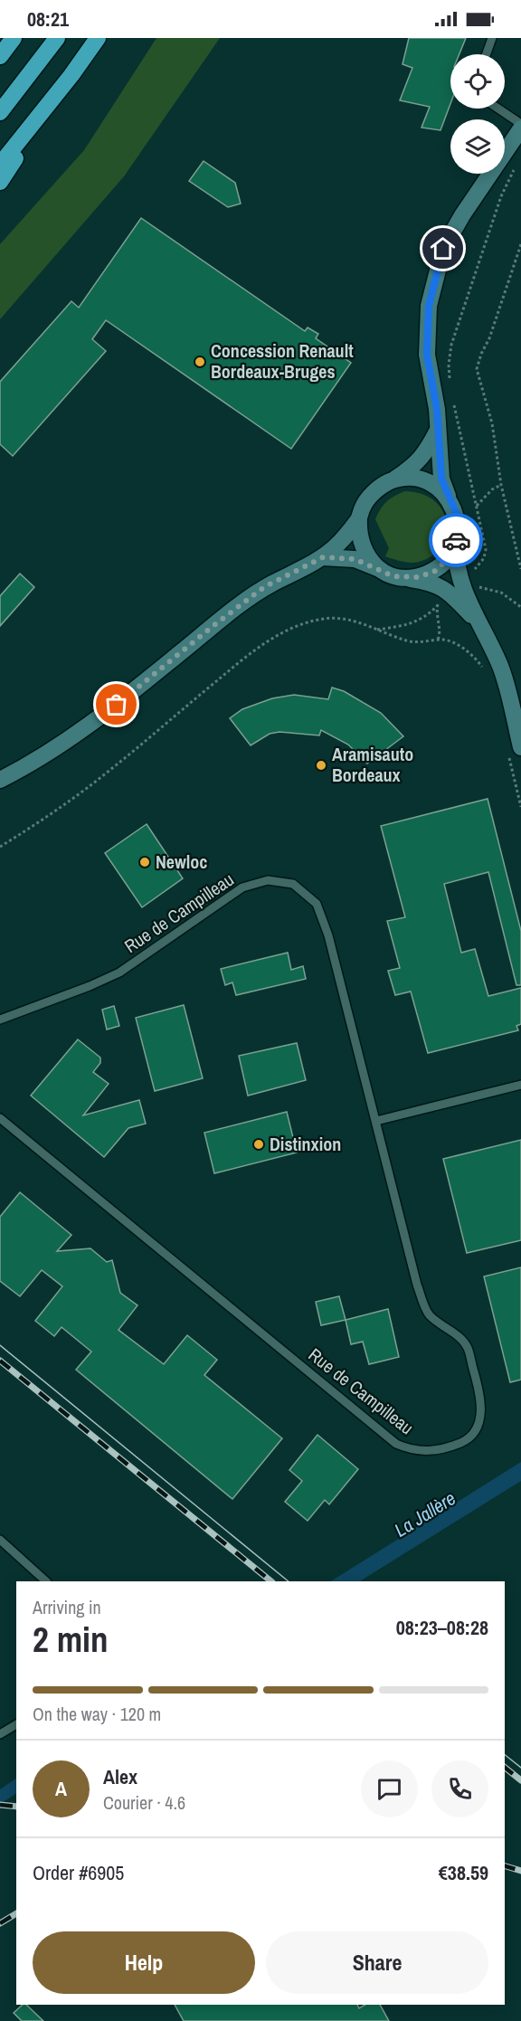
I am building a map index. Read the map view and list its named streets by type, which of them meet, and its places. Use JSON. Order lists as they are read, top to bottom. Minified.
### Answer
{"streets":{"lane":["Rue de Campilleau"]},"water":["La Jallère"],"places":["Concession Renault Bordeaux-Bruges","Aramisauto Bordeaux","Newloc","Distinxion"],"page":{"status":"08:21","heading":["2 min","Arriving in","08:23–08:28"],"panel":["Alex","Courier · 4.6","Order #6905","€38.59"],"bar":"On the way · 120 m","round":"A","buttons":["Help","Share"]}}
